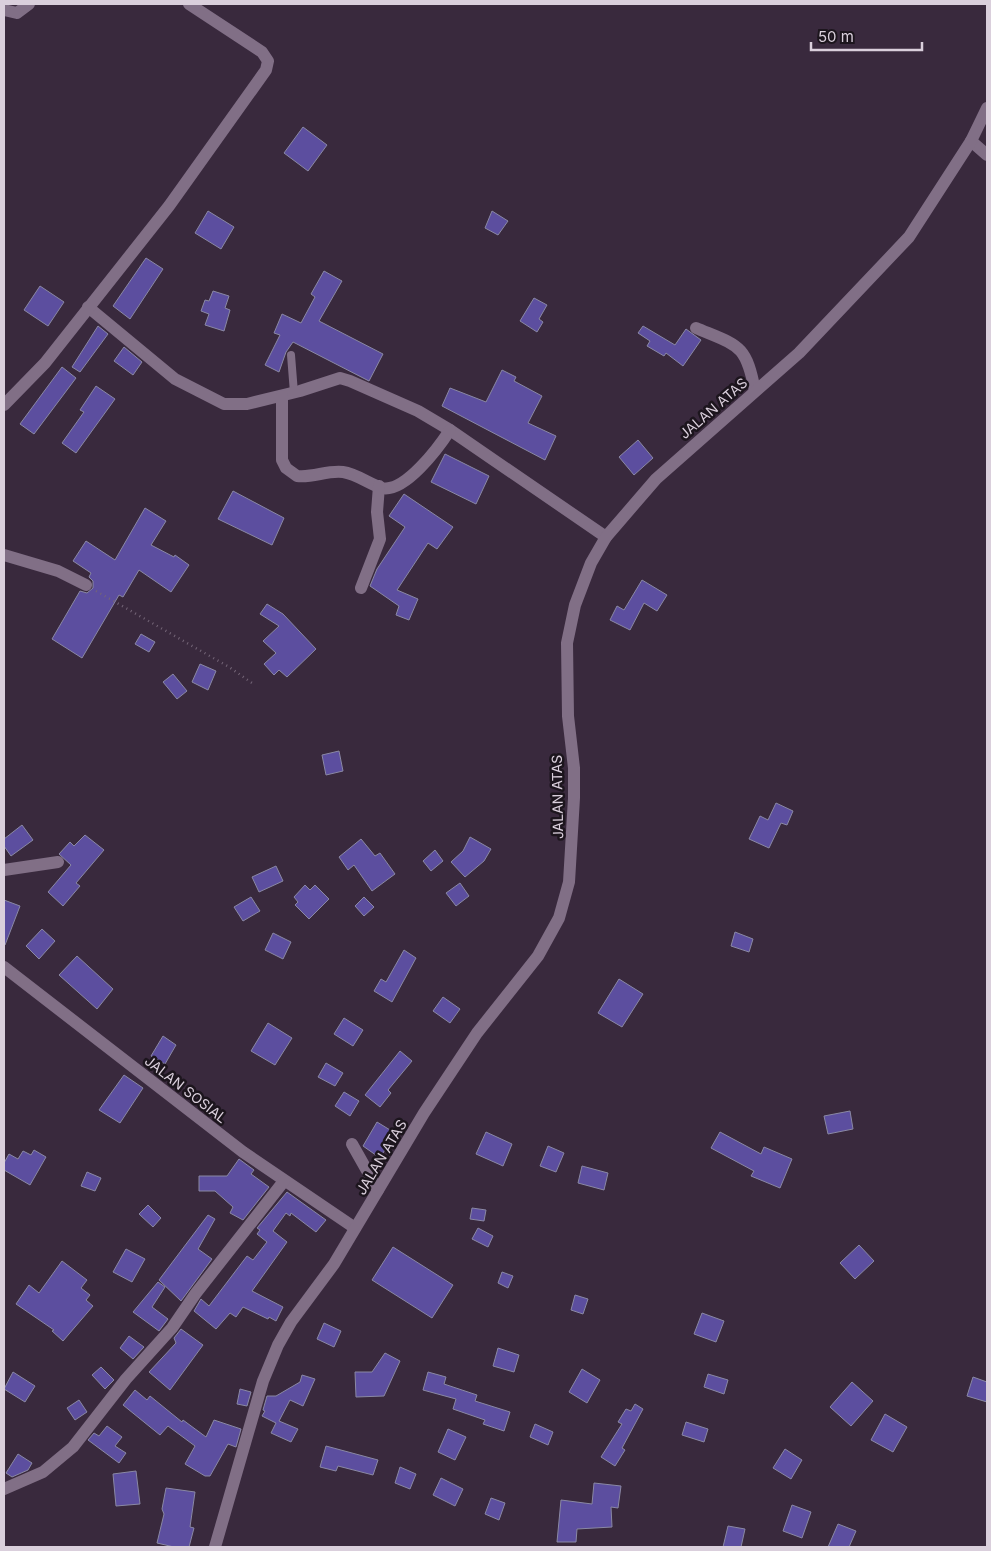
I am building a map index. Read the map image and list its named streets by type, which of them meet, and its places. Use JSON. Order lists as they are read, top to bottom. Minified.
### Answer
{"streets":{"street":["JALAN ATAS","JALAN SOSIAL"]},"crossings":[["JALAN ATAS","JALAN SOSIAL"]],"scale_bar":"50 m"}
